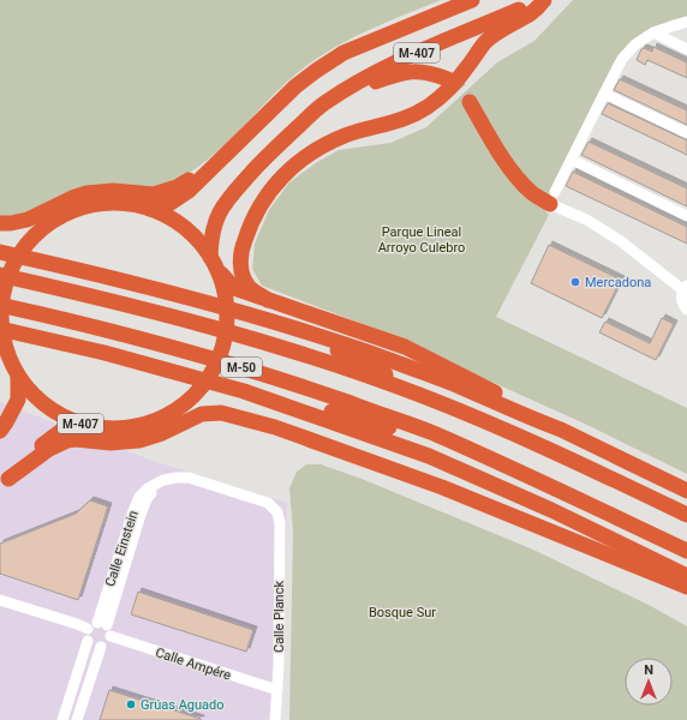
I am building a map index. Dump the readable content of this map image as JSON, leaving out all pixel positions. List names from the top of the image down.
{
  "streets": {
    "highway": ["M-407", "M-50"],
    "street": ["Calle Einstein", "Calle Planck", "Calle Ampére"]
  },
  "crossings": [
    ["Calle Einstein", "Calle Planck"],
    ["Calle Einstein", "Calle Ampére"],
    ["Calle Planck", "Calle Ampére"]
  ],
  "parks": ["Parque Lineal Arroyo Culebro", "Bosque Sur"],
  "places": ["Mercadona", "Grúas Aguado"],
  "north": "top"
}
